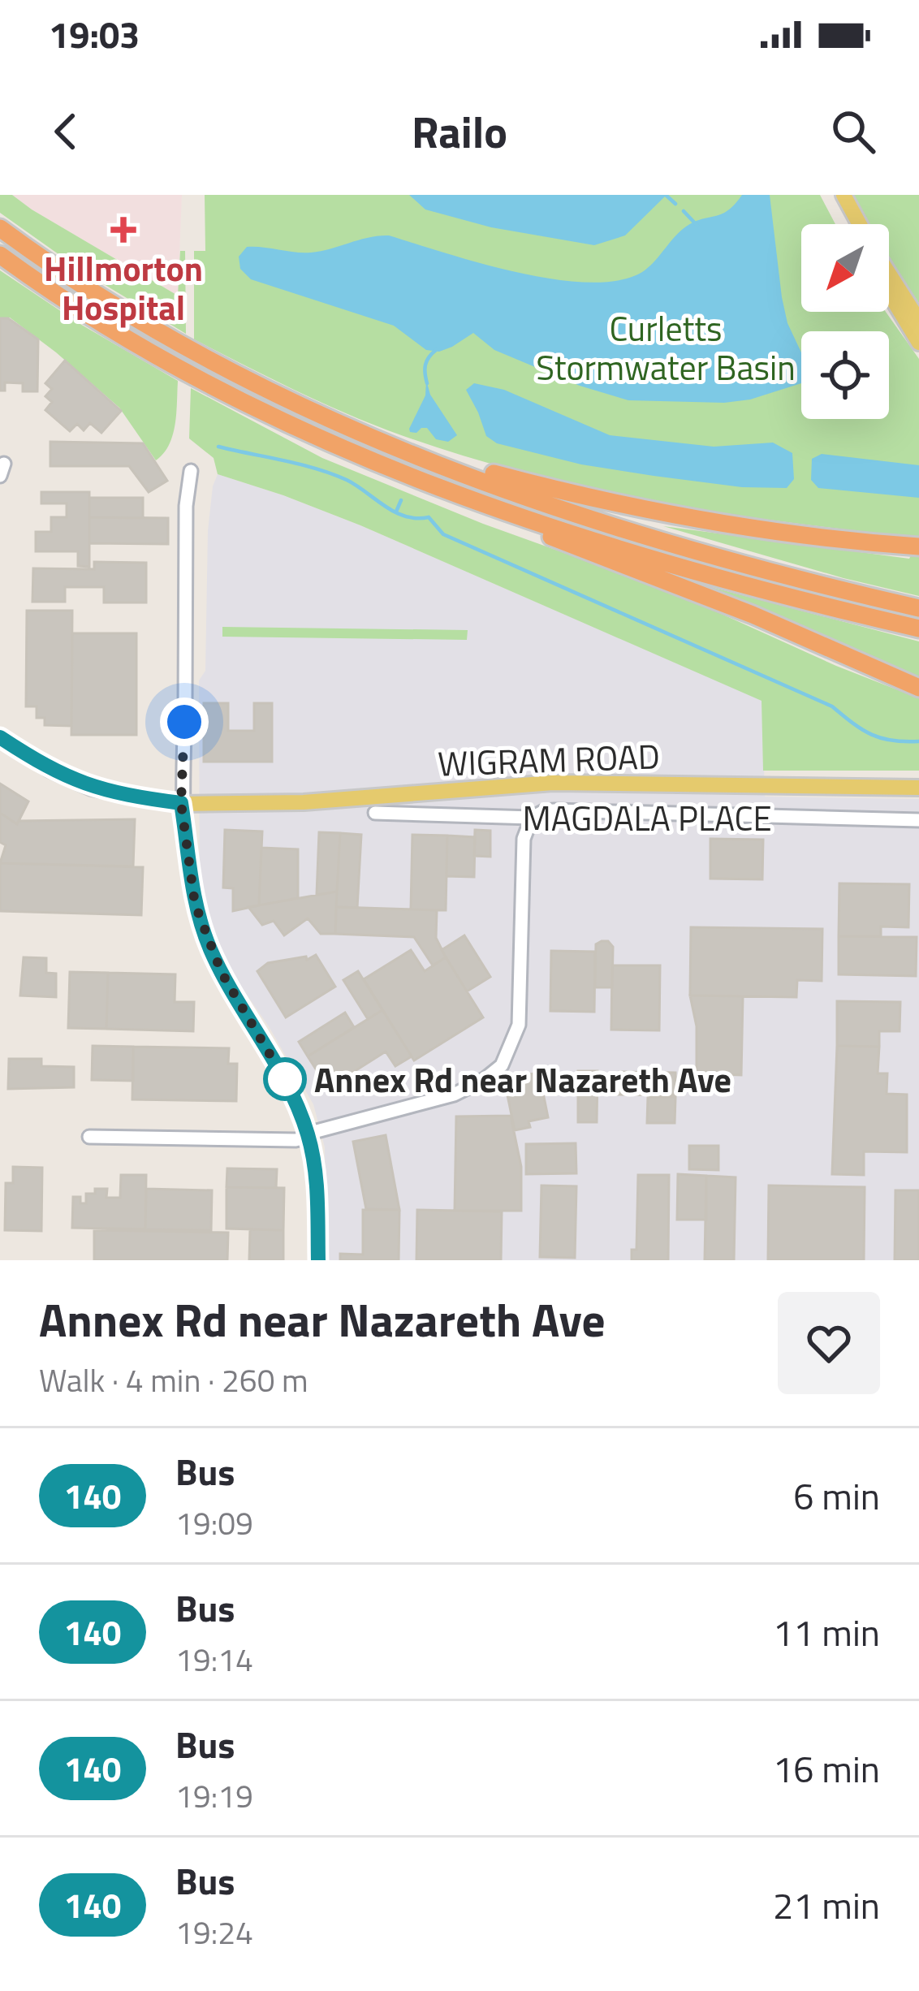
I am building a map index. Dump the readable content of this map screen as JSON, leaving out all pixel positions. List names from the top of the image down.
{
  "streets": {
    "main road": ["WIGRAM ROAD"],
    "street": ["MAGDALA PLACE"]
  },
  "parks": ["Curletts Stormwater Basin"],
  "places": {
    "health": ["Hillmorton Hospital"],
    "other": ["Annex Rd near Nazareth Ave"]
  },
  "lines": ["bus line 140"],
  "north": "bottom left",
  "page": {
    "status": "19:03",
    "header": "Railo",
    "heading": ["Annex Rd near Nazareth Ave", "Walk · 4 min · 260 m"],
    "list": [
      {
        "mark": "140",
        "name": "Bus",
        "note": "19:09",
        "value": "6 min"
      },
      {
        "mark": "140",
        "name": "Bus",
        "note": "19:14",
        "value": "11 min"
      },
      {
        "mark": "140",
        "name": "Bus",
        "note": "19:19",
        "value": "16 min"
      },
      {
        "mark": "140",
        "name": "Bus",
        "note": "19:24",
        "value": "21 min"
      }
    ]
  }
}
